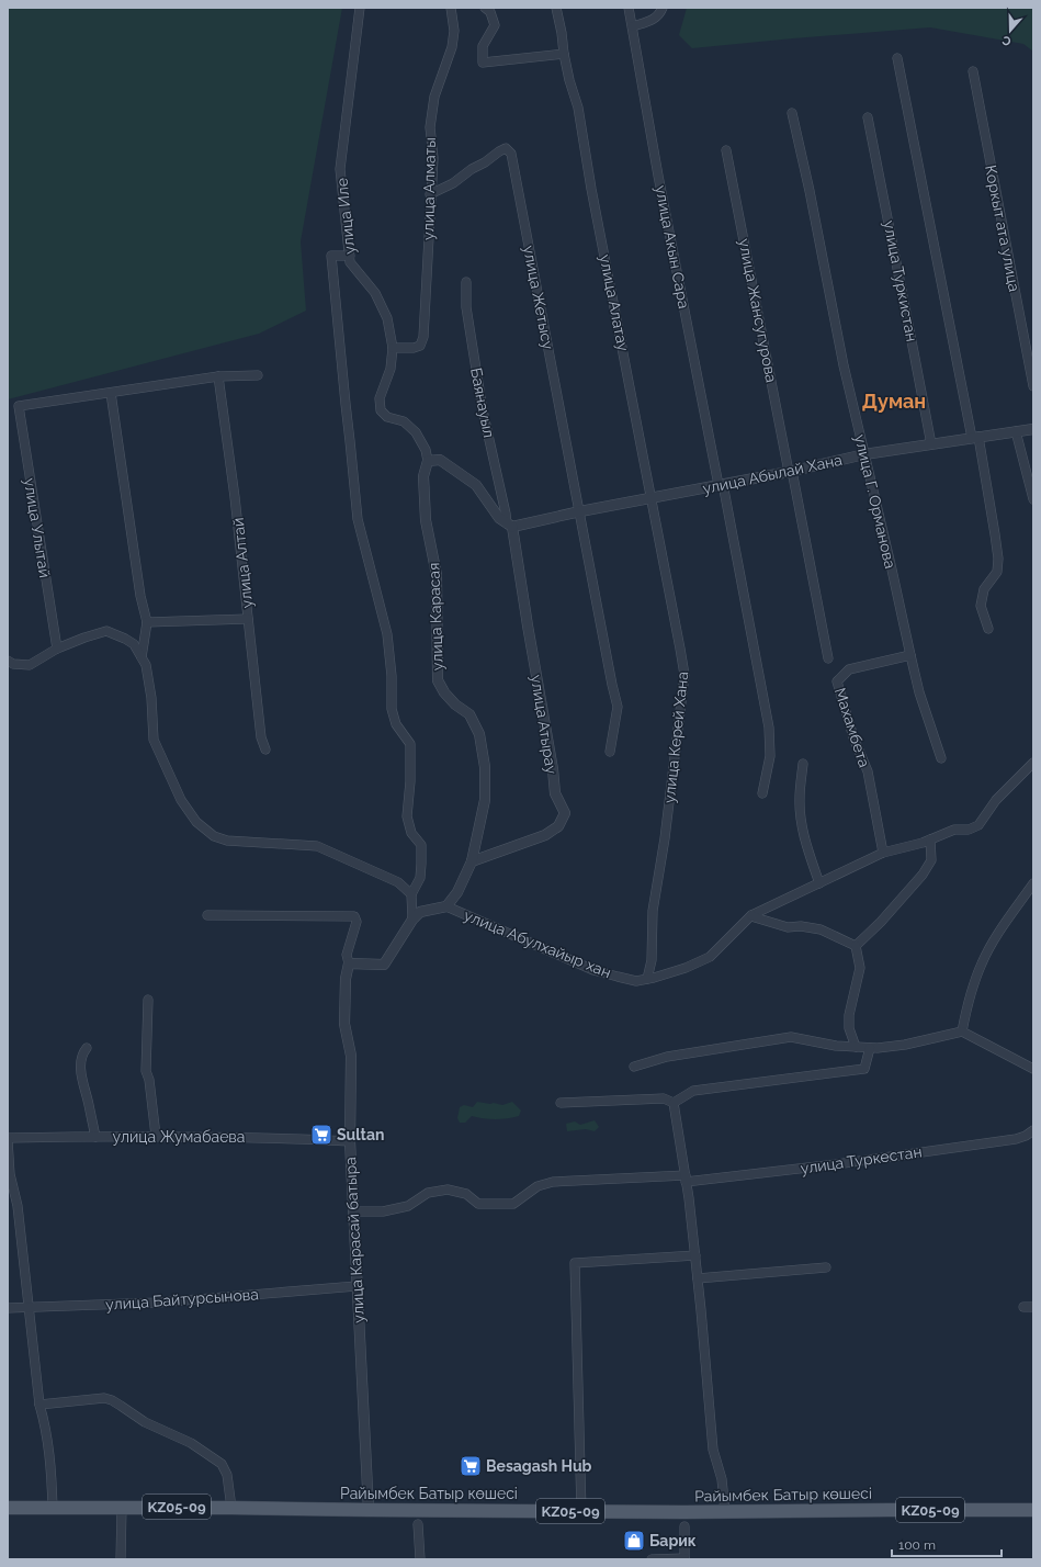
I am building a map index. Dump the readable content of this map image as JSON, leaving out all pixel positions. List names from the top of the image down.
{
  "streets": {
    "main road": ["Райымбек Батыр көшесі", "KZ05-09"],
    "street": [
      "улица Алматы",
      "улица Иле",
      "Коркыт ата улица",
      "улица Акын Сара",
      "улица Туркистан",
      "улица Жетысу",
      "улица Алатау",
      "улица Жансугурова",
      "Баянауыл",
      "улица Абылай Хана",
      "улица Г. Орманова",
      "улица Улытай",
      "улица Алтай",
      "улица Карасая",
      "улица Атырау",
      "Махамбета",
      "улица Керей Хана",
      "улица Абулхайыр хан",
      "улица Жумабаева",
      "улица Туркестан",
      "улица Карасай батыра",
      "улица Байтурсынова"
    ]
  },
  "crossings": [
    ["улица Алматы", "улица Иле"],
    ["улица Алматы", "улица Жетысу"],
    ["улица Иле", "улица Карасая"],
    ["улица Акын Сара", "улица Абылай Хана"],
    ["улица Туркистан", "улица Абылай Хана"],
    ["улица Жетысу", "улица Абылай Хана"],
    ["улица Алатау", "улица Абылай Хана"],
    ["улица Алатау", "улица Керей Хана"],
    ["улица Жансугурова", "улица Абылай Хана"],
    ["Баянауыл", "улица Абылай Хана"],
    ["Баянауыл", "улица Атырау"],
    ["улица Абылай Хана", "улица Г. Орманова"],
    ["улица Абылай Хана", "улица Атырау"],
    ["улица Абылай Хана", "улица Керей Хана"],
    ["улица Г. Орманова", "Махамбета"],
    ["улица Карасая", "улица Атырау"],
    ["Махамбета", "улица Абулхайыр хан"],
    ["улица Керей Хана", "улица Абулхайыр хан"],
    ["улица Жумабаева", "улица Карасай батыра"],
    ["улица Туркестан", "улица Карасай батыра"],
    ["улица Карасай батыра", "улица Байтурсынова"],
    ["улица Карасай батыра", "Райымбек Батыр көшесі"]
  ],
  "districts": ["Думан"],
  "places": {
    "supermarket": ["Sultan", "Besagash Hub"],
    "shop": ["Барик"]
  },
  "scale_bar": "100 m",
  "north": "bottom"
}
